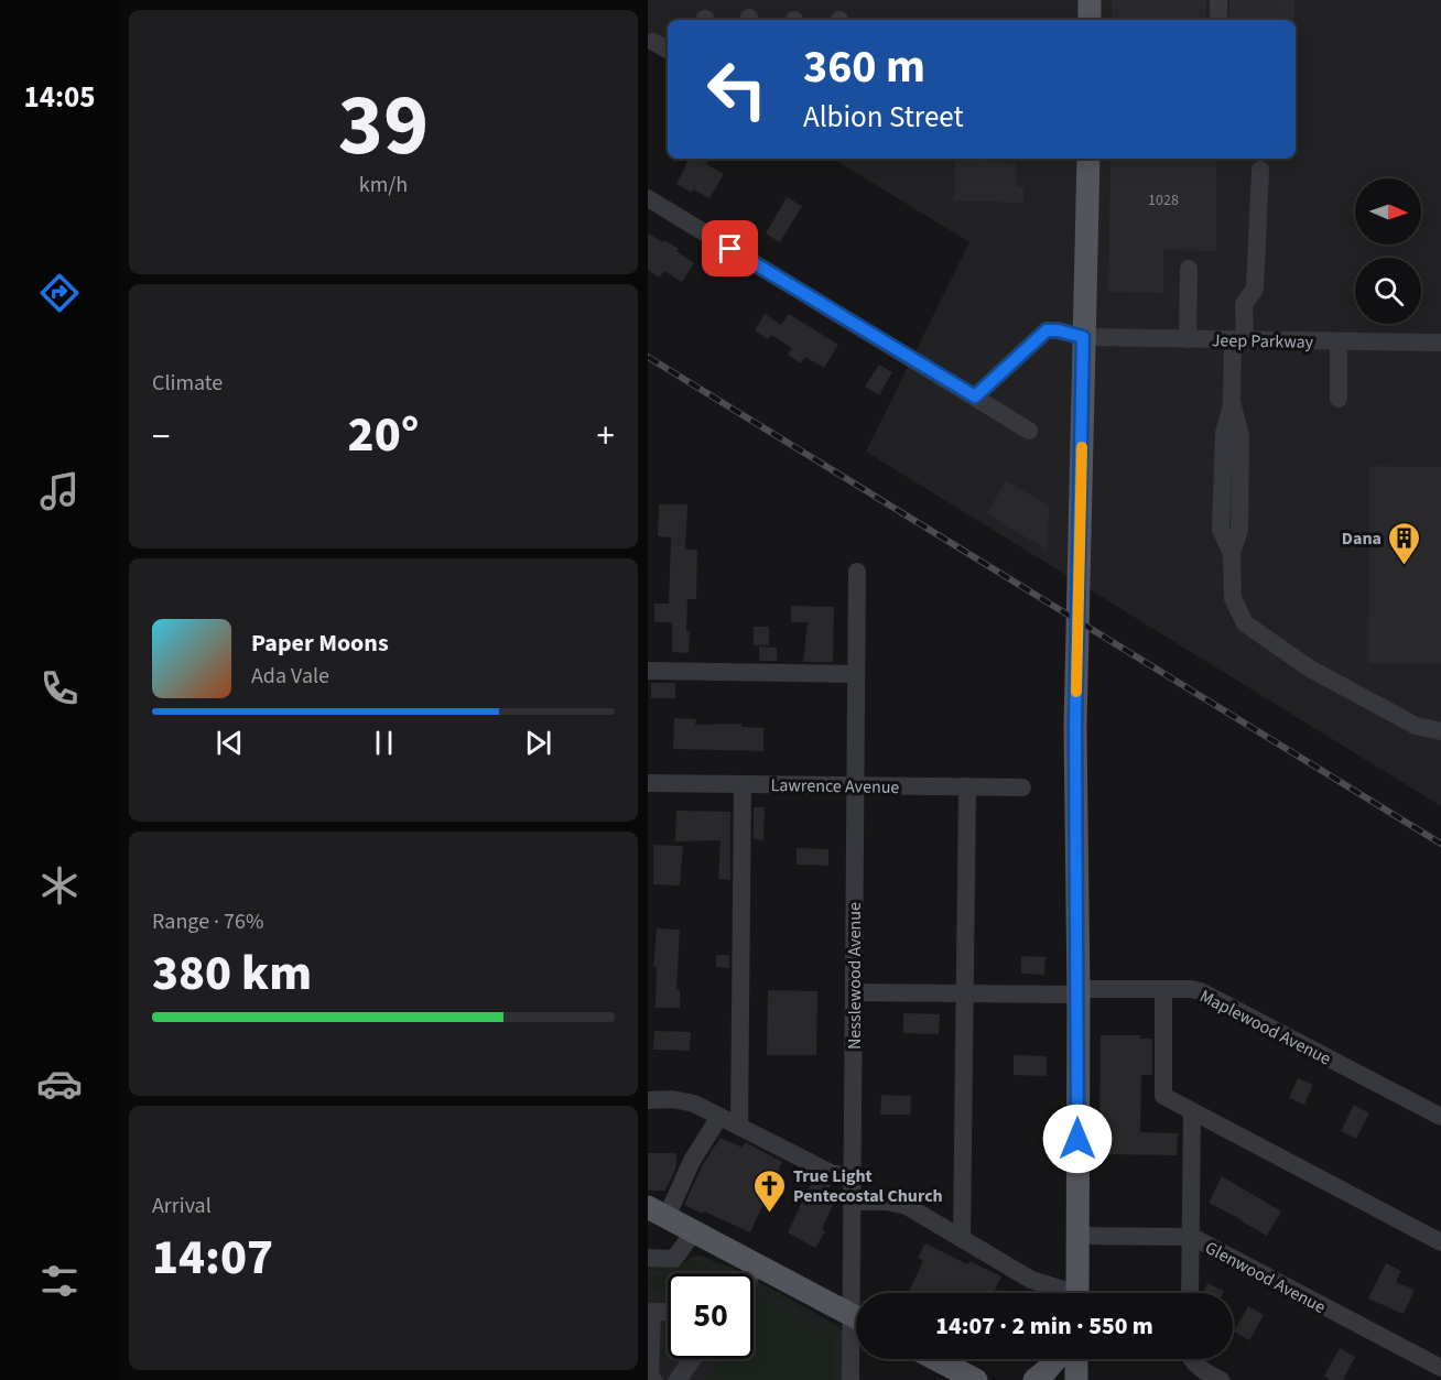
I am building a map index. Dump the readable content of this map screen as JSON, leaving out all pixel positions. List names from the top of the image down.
{
  "streets": {
    "street": [
      "Jeep Parkway",
      "Lawrence Avenue",
      "Nesslewood Avenue",
      "Maplewood Avenue",
      "Glenwood Avenue"
    ]
  },
  "crossings": [
    ["Lawrence Avenue", "Nesslewood Avenue"],
    ["Nesslewood Avenue", "Maplewood Avenue"]
  ],
  "places": {
    "building": ["Dana"],
    "church": ["True Light Pentecostal Church"]
  },
  "house_numbers": ["1028"],
  "north": "right",
  "page": {
    "tabs": "14:05",
    "tile": [
      ["39", "km/h"],
      "Climate",
      ["Range · 76%", "380 km"],
      ["Arrival", "14:07"]
    ],
    "turn": ["360 m", "Albion Street"],
    "heat": ["−", "20°", "+"],
    "song": ["Paper Moons", "Ada Vale"],
    "limit": "50",
    "trip": "14:07 · 2 min · 550 m"
  }
}
